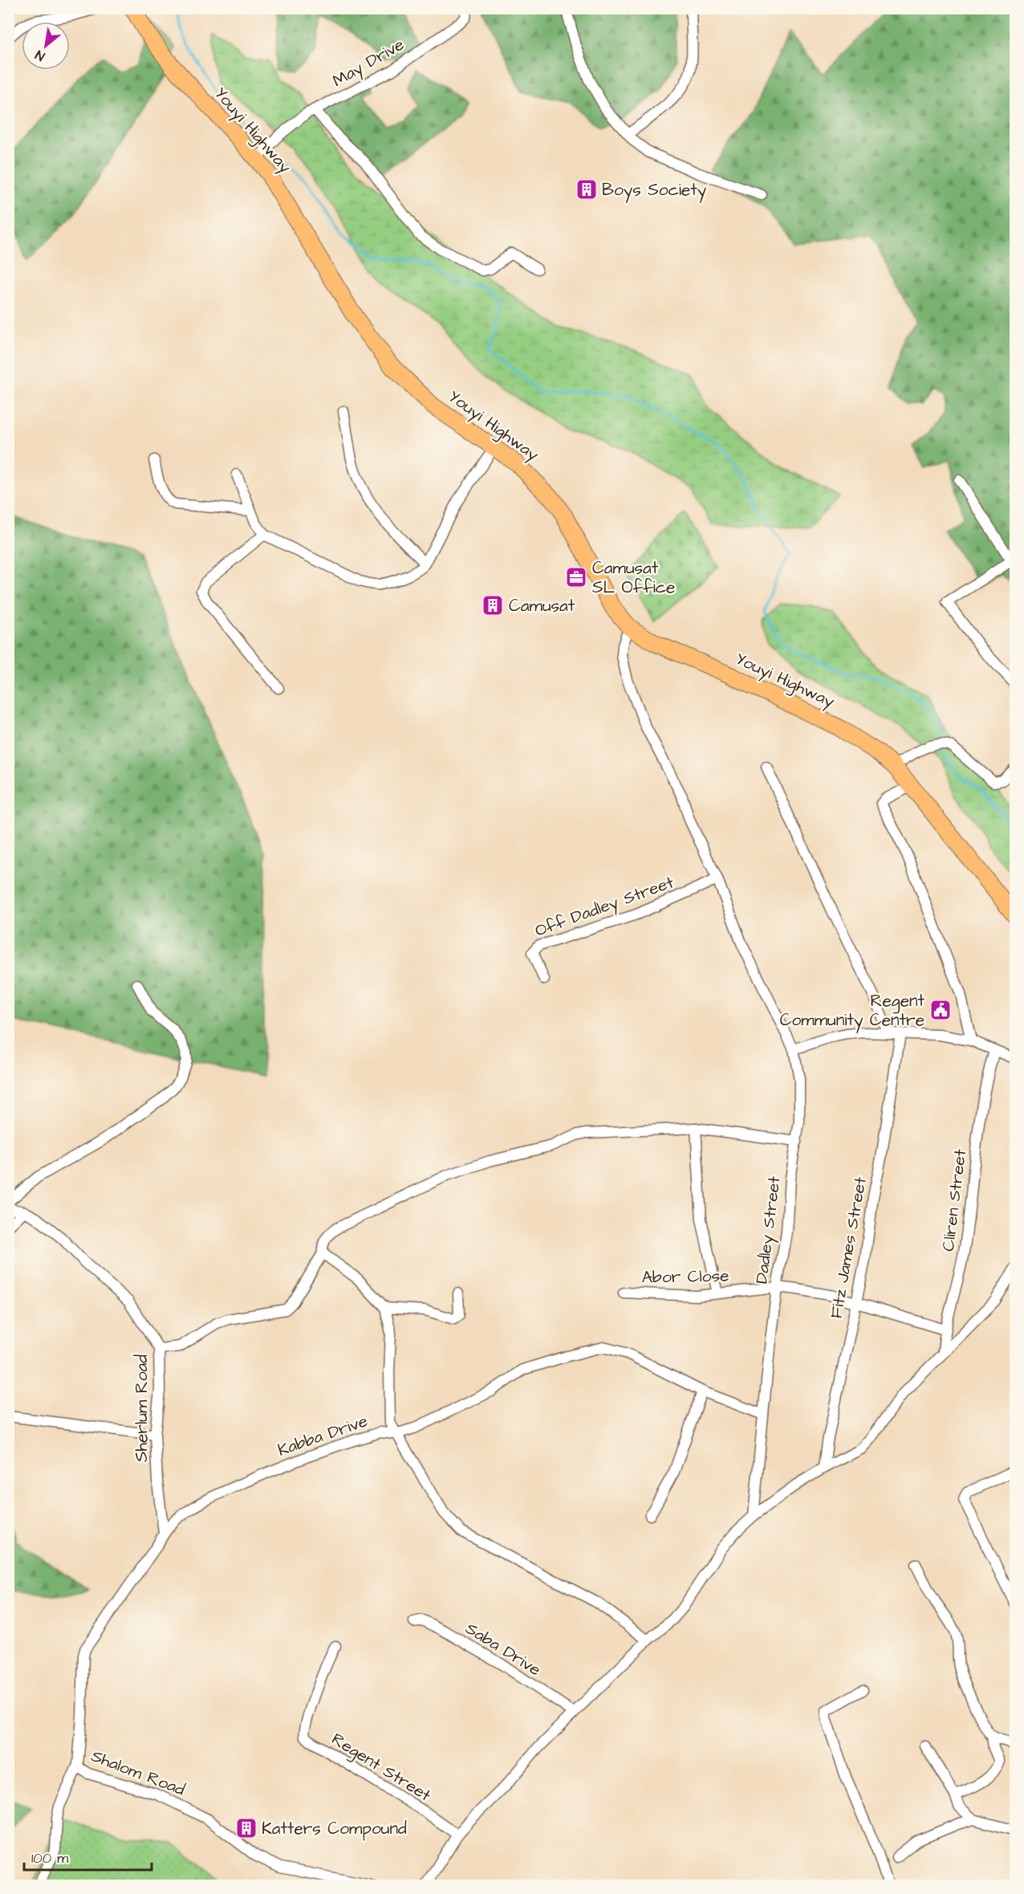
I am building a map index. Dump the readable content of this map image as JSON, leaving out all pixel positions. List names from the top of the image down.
{
  "streets": {
    "main road": ["Youyi Highway"],
    "street": [
      "May Drive",
      "Off Dadley Street",
      "Cliren Street",
      "Dadley Street",
      "Fitz James Street",
      "Abor Close",
      "Sherlum Road",
      "Kabba Drive",
      "Saba Drive",
      "Regent Street",
      "Shalom Road"
    ]
  },
  "crossings": [
    ["May Drive", "Youyi Highway"],
    ["Youyi Highway", "Dadley Street"],
    ["Off Dadley Street", "Dadley Street"],
    ["Cliren Street", "Abor Close"],
    ["Dadley Street", "Abor Close"],
    ["Dadley Street", "Kabba Drive"],
    ["Fitz James Street", "Abor Close"],
    ["Sherlum Road", "Kabba Drive"],
    ["Kabba Drive", "Shalom Road"]
  ],
  "places": {
    "building": ["Boys Society", "Camusat", "Katters Compound"],
    "office": ["Camusat SL Office"],
    "public building": ["Regent Community Centre"]
  },
  "scale_bar": "100 m",
  "north": "bottom left"
}
